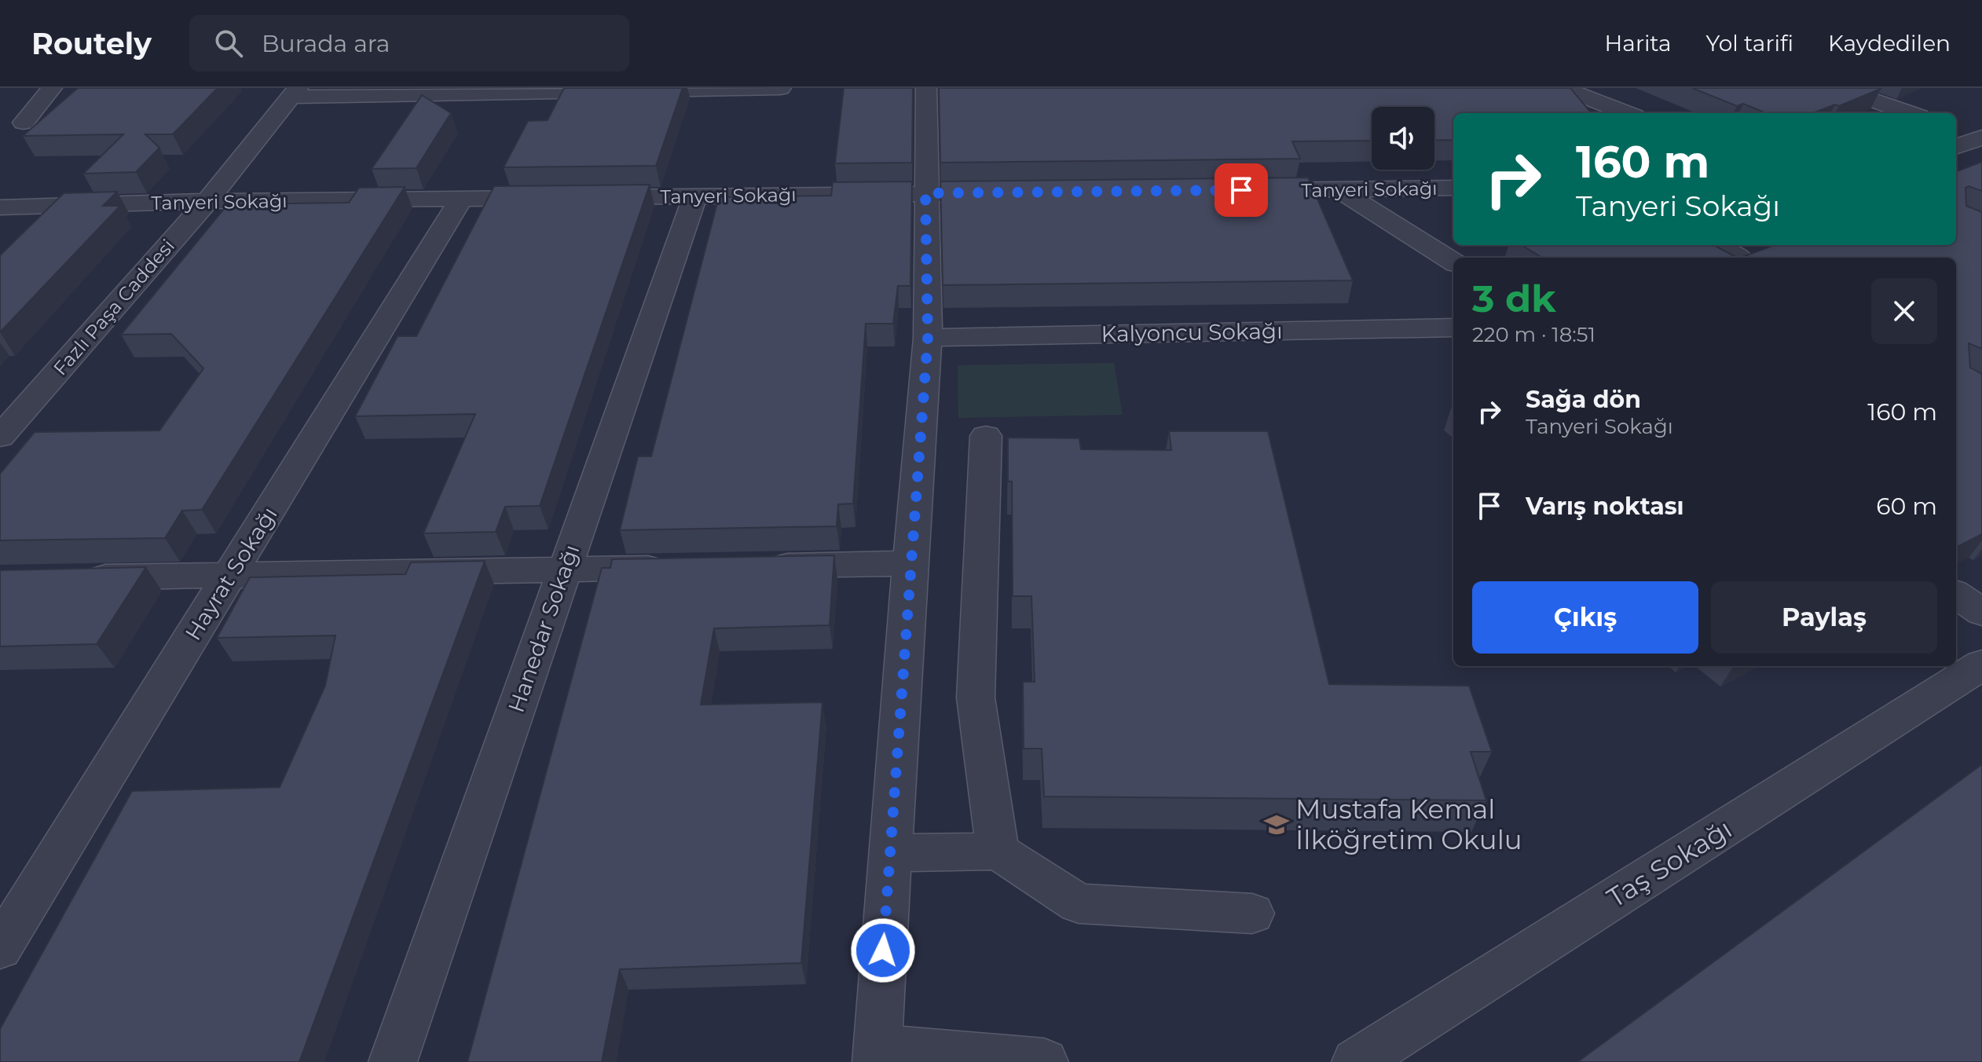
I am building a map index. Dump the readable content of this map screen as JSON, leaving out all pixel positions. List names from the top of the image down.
{
  "streets": {
    "street": [
      "Tanyeri Sokağı",
      "Fazlı Paşa Caddesi",
      "Kalyoncu Sokağı",
      "Hayrat Sokağı",
      "Hanedar Sokağı",
      "Taş Sokağı"
    ]
  },
  "crossings": [
    ["Tanyeri Sokağı", "Fazlı Paşa Caddesi"],
    ["Tanyeri Sokağı", "Hayrat Sokağı"],
    ["Tanyeri Sokağı", "Hanedar Sokağı"]
  ],
  "places": {
    "school or university": ["Mustafa Kemal İlköğretim Okulu"]
  },
  "page": {
    "header": "Routely",
    "search": "Burada ara",
    "nav": ["Harita", "Yol tarifi", "Kaydedilen"],
    "turn": ["160 m", "Tanyeri Sokağı"],
    "heading": ["3 dk", "220 m · 18:51"],
    "list": [
      {
        "name": "Sağa dön",
        "note": "Tanyeri Sokağı",
        "value": "160 m"
      },
      {
        "name": "Varış noktası",
        "value": "60 m"
      }
    ],
    "buttons": ["Çıkış", "Paylaş"]
  }
}
